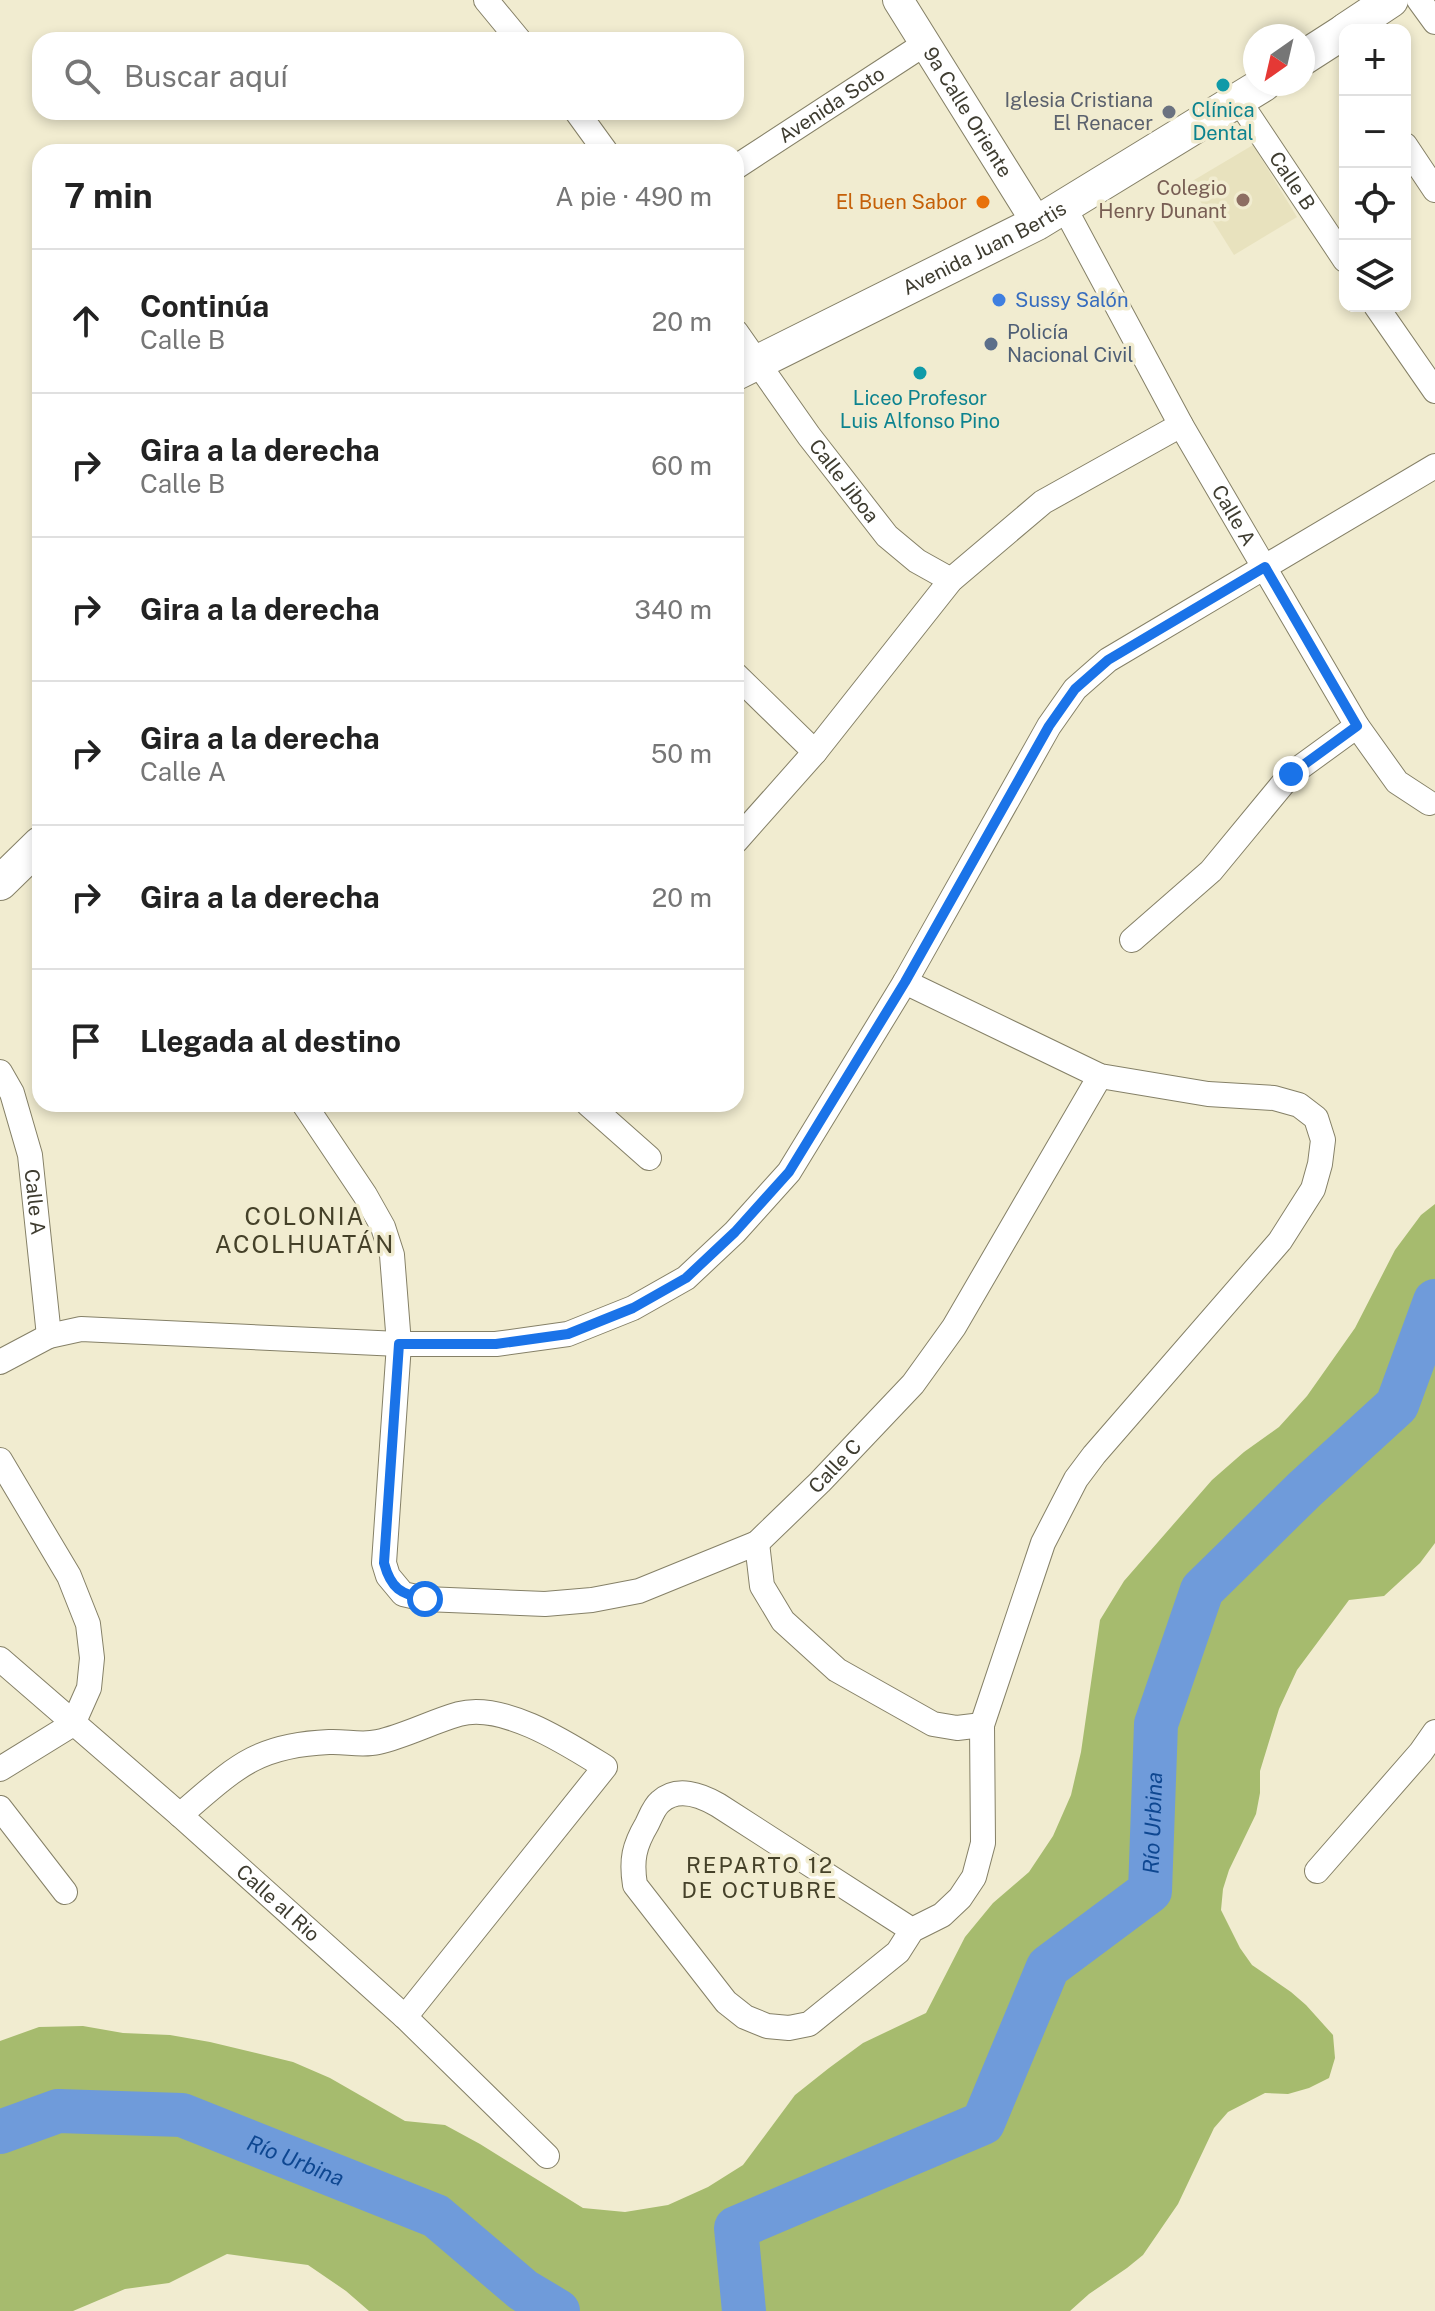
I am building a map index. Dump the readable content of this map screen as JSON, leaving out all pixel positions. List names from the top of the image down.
{
  "streets": {
    "main road": ["Avenida Juan Bertis"],
    "street": [
      "Avenida Soto",
      "9a Calle Oriente",
      "Calle B",
      "Calle Jiboa",
      "Calle A",
      "Calle C",
      "Calle al Rio"
    ]
  },
  "crossings": [
    ["Avenida Soto", "9a Calle Oriente"],
    ["9a Calle Oriente", "Avenida Juan Bertis"],
    ["9a Calle Oriente", "Calle A"],
    ["Avenida Juan Bertis", "Calle Jiboa"],
    ["Avenida Juan Bertis", "Calle A"]
  ],
  "districts": ["COLONIA ACOLHUATÁN", "REPARTO 12 DE OCTUBRE"],
  "water": ["Río Urbina"],
  "places": [
    "Clínica Dental",
    "Iglesia Cristiana El Renacer",
    "Colegio Henry Dunant",
    "El Buen Sabor",
    "Sussy Salón",
    "Policía Nacional Civil",
    "Liceo Profesor Luis Alfonso Pino"
  ],
  "north": "bottom left",
  "page": {
    "map_buttons": ["+", "−"],
    "search": "Buscar aquí",
    "heading": ["7 min", "A pie · 490 m"],
    "list": [
      ["Continúa", "Calle B", "20 m"],
      ["Gira a la derecha", "Calle B", "60 m"],
      ["Gira a la derecha", "340 m"],
      ["Gira a la derecha", "Calle A", "50 m"],
      ["Gira a la derecha", "20 m"],
      "Llegada al destino"
    ]
  }
}
